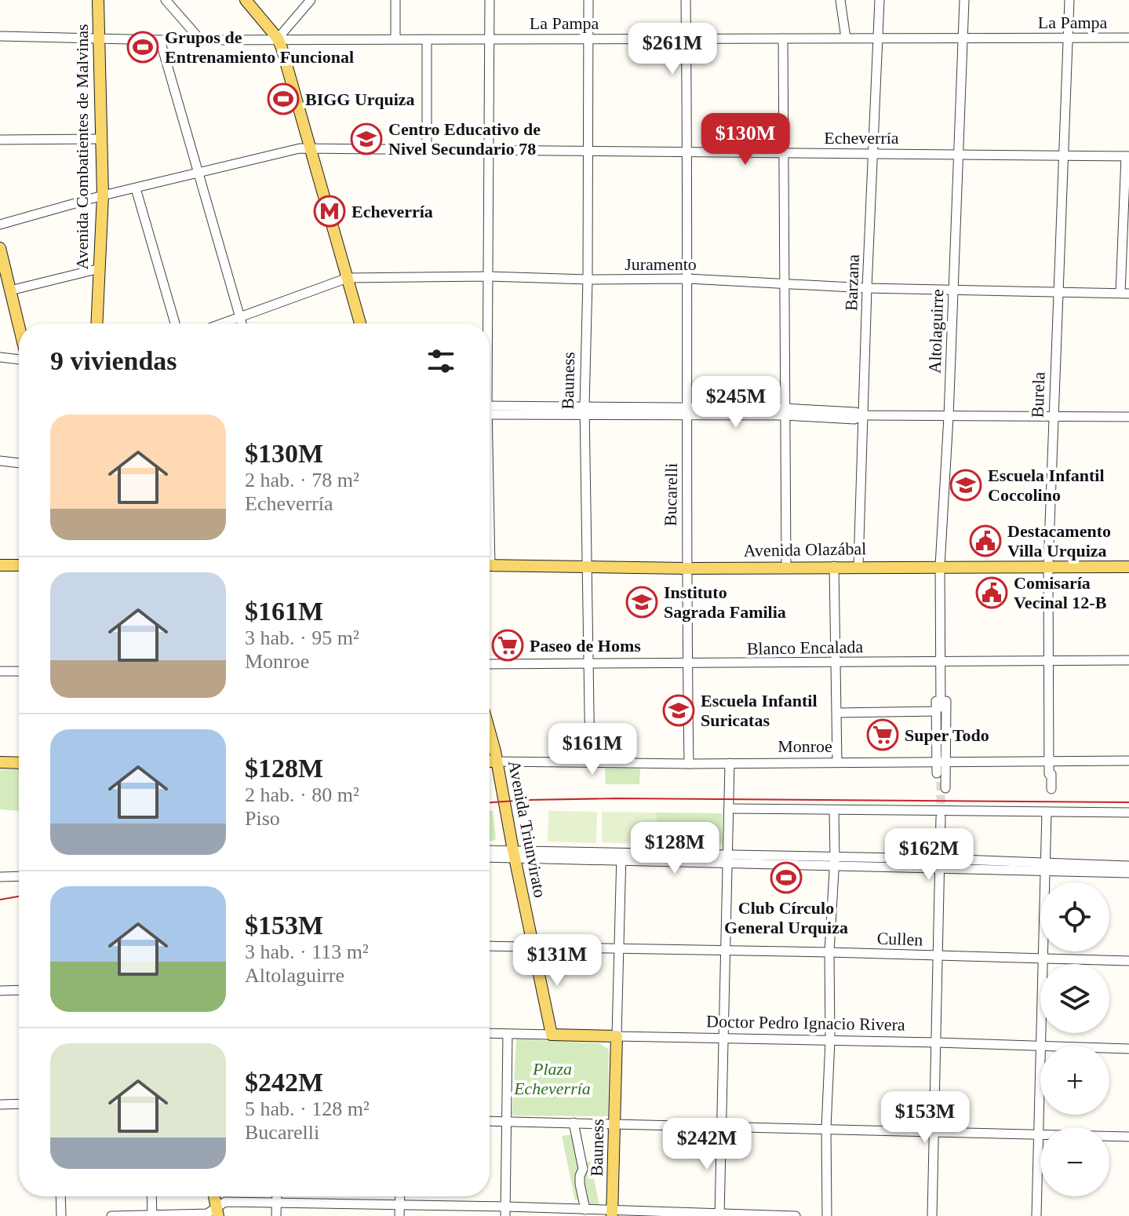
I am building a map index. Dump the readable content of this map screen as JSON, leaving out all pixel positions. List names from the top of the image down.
{
  "streets": {
    "main road": [
      "Avenida Combatientes de Malvinas",
      "Bauness",
      "Avenida Olazábal",
      "Monroe",
      "Avenida Triunvirato",
      "Doctor Pedro Ignacio Rivera"
    ],
    "street": [
      "La Pampa",
      "Echeverría",
      "Juramento",
      "Barzana",
      "Altolaguirre",
      "Burela",
      "Bucarelli",
      "Blanco Encalada",
      "Cullen"
    ]
  },
  "crossings": [
    ["La Pampa", "Avenida Combatientes de Malvinas"],
    ["La Pampa", "Barzana"],
    ["La Pampa", "Altolaguirre"],
    ["La Pampa", "Bauness"],
    ["La Pampa", "Burela"],
    ["La Pampa", "Bucarelli"],
    ["Echeverría", "Avenida Combatientes de Malvinas"],
    ["Echeverría", "Barzana"],
    ["Echeverría", "Altolaguirre"],
    ["Echeverría", "Bauness"],
    ["Echeverría", "Burela"],
    ["Echeverría", "Bucarelli"],
    ["Juramento", "Barzana"],
    ["Juramento", "Altolaguirre"],
    ["Juramento", "Bauness"],
    ["Juramento", "Burela"],
    ["Juramento", "Bucarelli"],
    ["Barzana", "Avenida Olazábal"],
    ["Altolaguirre", "Avenida Olazábal"],
    ["Altolaguirre", "Blanco Encalada"],
    ["Altolaguirre", "Monroe"],
    ["Bauness", "Avenida Olazábal"],
    ["Bauness", "Blanco Encalada"],
    ["Bauness", "Monroe"],
    ["Bauness", "Cullen"],
    ["Bauness", "Doctor Pedro Ignacio Rivera"],
    ["Burela", "Avenida Olazábal"],
    ["Burela", "Blanco Encalada"],
    ["Burela", "Monroe"],
    ["Bucarelli", "Avenida Olazábal"],
    ["Bucarelli", "Blanco Encalada"],
    ["Bucarelli", "Monroe"],
    ["Monroe", "Avenida Triunvirato"],
    ["Avenida Triunvirato", "Cullen"],
    ["Avenida Triunvirato", "Doctor Pedro Ignacio Rivera"]
  ],
  "parks": ["Plaza Echeverría"],
  "places": {
    "sports": ["Grupos de Entrenamiento Funcional", "BIGG Urquiza", "Club Círculo General Urquiza"],
    "school or university": [
      "Centro Educativo de Nivel Secundario 78",
      "Escuela Infantil Coccolino",
      "Instituto Sagrada Familia",
      "Escuela Infantil Suricatas"
    ],
    "metro station": ["Echeverría"],
    "public building": ["Destacamento Villa Urquiza", "Comisaría Vecinal 12-B"],
    "supermarket": ["Paseo de Homs", "Super Todo"]
  },
  "page": {
    "price": [
      "$261M",
      "$130M",
      "$245M",
      "$161M",
      "$128M",
      "$162M",
      "$131M",
      "$153M",
      "$242M"
    ],
    "heading": "9 viviendas",
    "list": [
      {
        "name": "$130M",
        "note": "2 hab. · 78 m² · Echeverría"
      },
      {
        "name": "$161M",
        "note": "3 hab. · 95 m² · Monroe"
      },
      {
        "name": "$128M",
        "note": "2 hab. · 80 m² · Piso"
      },
      {
        "name": "$153M",
        "note": "3 hab. · 113 m² · Altolaguirre"
      },
      {
        "name": "$242M",
        "note": "5 hab. · 128 m² · Bucarelli"
      }
    ],
    "map_buttons": ["+", "−"]
  }
}
